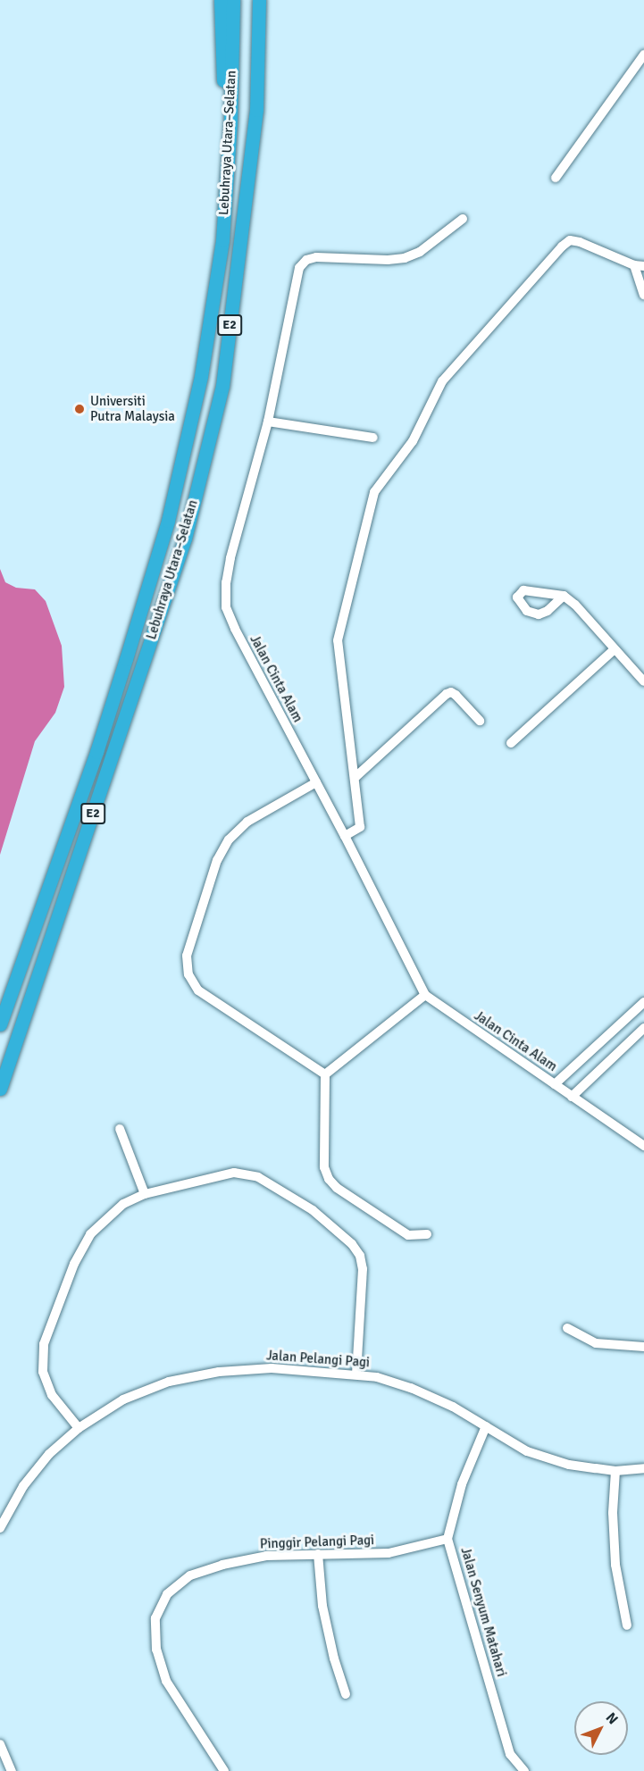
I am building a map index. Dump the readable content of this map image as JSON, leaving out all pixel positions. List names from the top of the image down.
{
  "streets": {
    "highway": ["Lebuhraya Utara–Selatan", "E2"],
    "street": [
      "Jalan Cinta Alam",
      "Jalan Pelangi Pagi",
      "Pinggir Pelangi Pagi",
      "Jalan Senyum Matahari"
    ]
  },
  "crossings": [
    ["Jalan Pelangi Pagi", "Jalan Senyum Matahari"],
    ["Pinggir Pelangi Pagi", "Jalan Senyum Matahari"]
  ],
  "places": ["Universiti Putra Malaysia"],
  "north": "top right"
}
